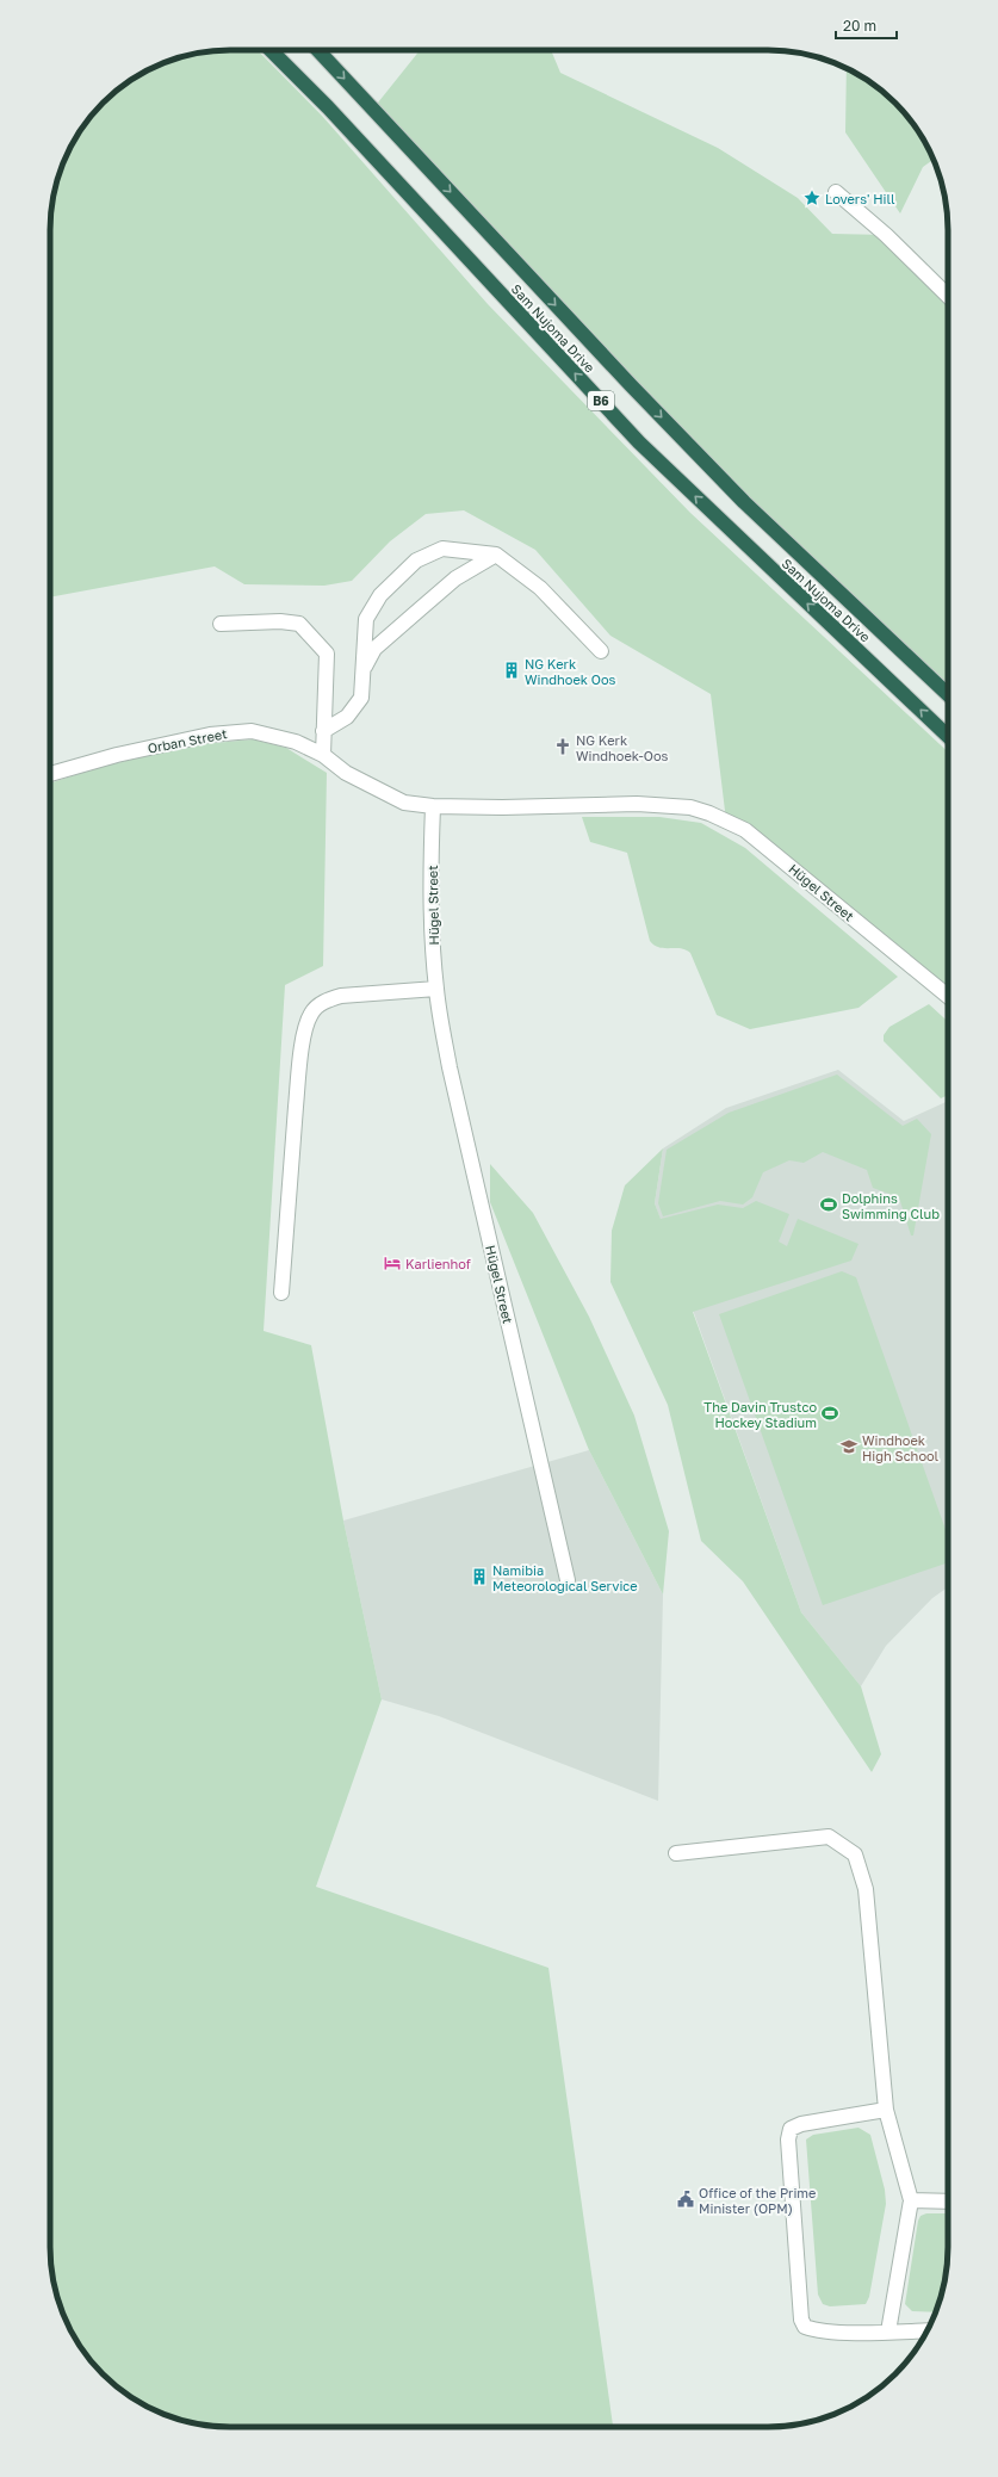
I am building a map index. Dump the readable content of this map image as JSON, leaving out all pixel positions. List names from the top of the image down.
{
  "streets": {
    "highway": ["Sam Nujoma Drive", "B6"],
    "street": ["Orban Street", "Hügel Street"]
  },
  "crossings": [
    ["Orban Street", "Hügel Street"]
  ],
  "places": {
    "place": ["Lovers' Hill"],
    "building": ["NG Kerk Windhoek Oos", "Namibia Meteorological Service"],
    "church": ["NG Kerk Windhoek-Oos"],
    "sports": ["Dolphins Swimming Club", "The Davin Trustco Hockey Stadium"],
    "hotel": ["Karlienhof"],
    "school or university": ["Windhoek High School"],
    "public building": ["Office of the Prime Minister (OPM)"]
  },
  "scale_bar": "20 m"
}
